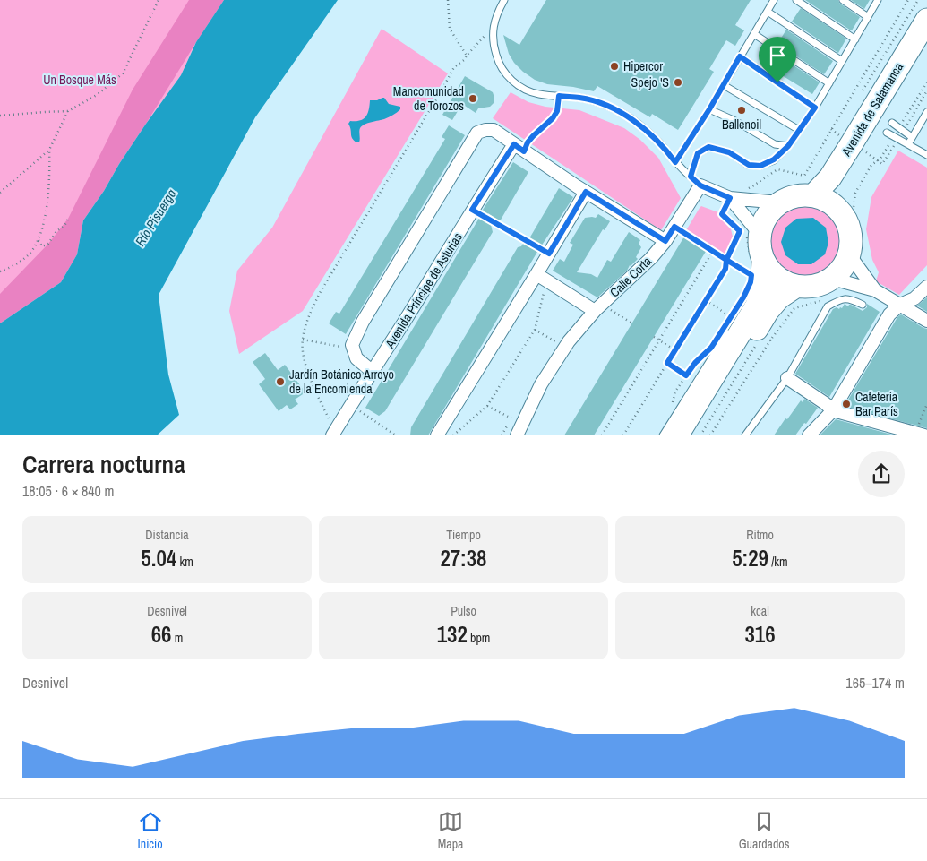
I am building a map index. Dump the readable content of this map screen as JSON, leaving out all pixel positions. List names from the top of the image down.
{
  "streets": {
    "highway": ["Avenida de Salamanca"],
    "street": ["Calle Corta", "Avenida Príncipe de Asturias"]
  },
  "water": ["Río Pisuerga"],
  "parks": ["Un Bosque Más"],
  "places": [
    "Hipercor",
    "Spejo 'S",
    "Mancomunidad de Torozos",
    "Ballenoil",
    "Jardín Botánico Arroyo de la Encomienda",
    "Cafetería Bar París"
  ],
  "page": {
    "heading": ["Carrera nocturna", "18:05 · 6 × 840 m"],
    "stats": [
      ["Distancia", "5.04 km"],
      ["Tiempo", "27:38"],
      ["Ritmo", "5:29 /km"],
      ["Desnivel", "66 m"],
      ["Pulso", "132 bpm"],
      ["kcal", "316"]
    ],
    "chart": ["Desnivel", "165–174 m"],
    "tabs": ["Inicio", "Mapa", "Guardados"]
  }
}
